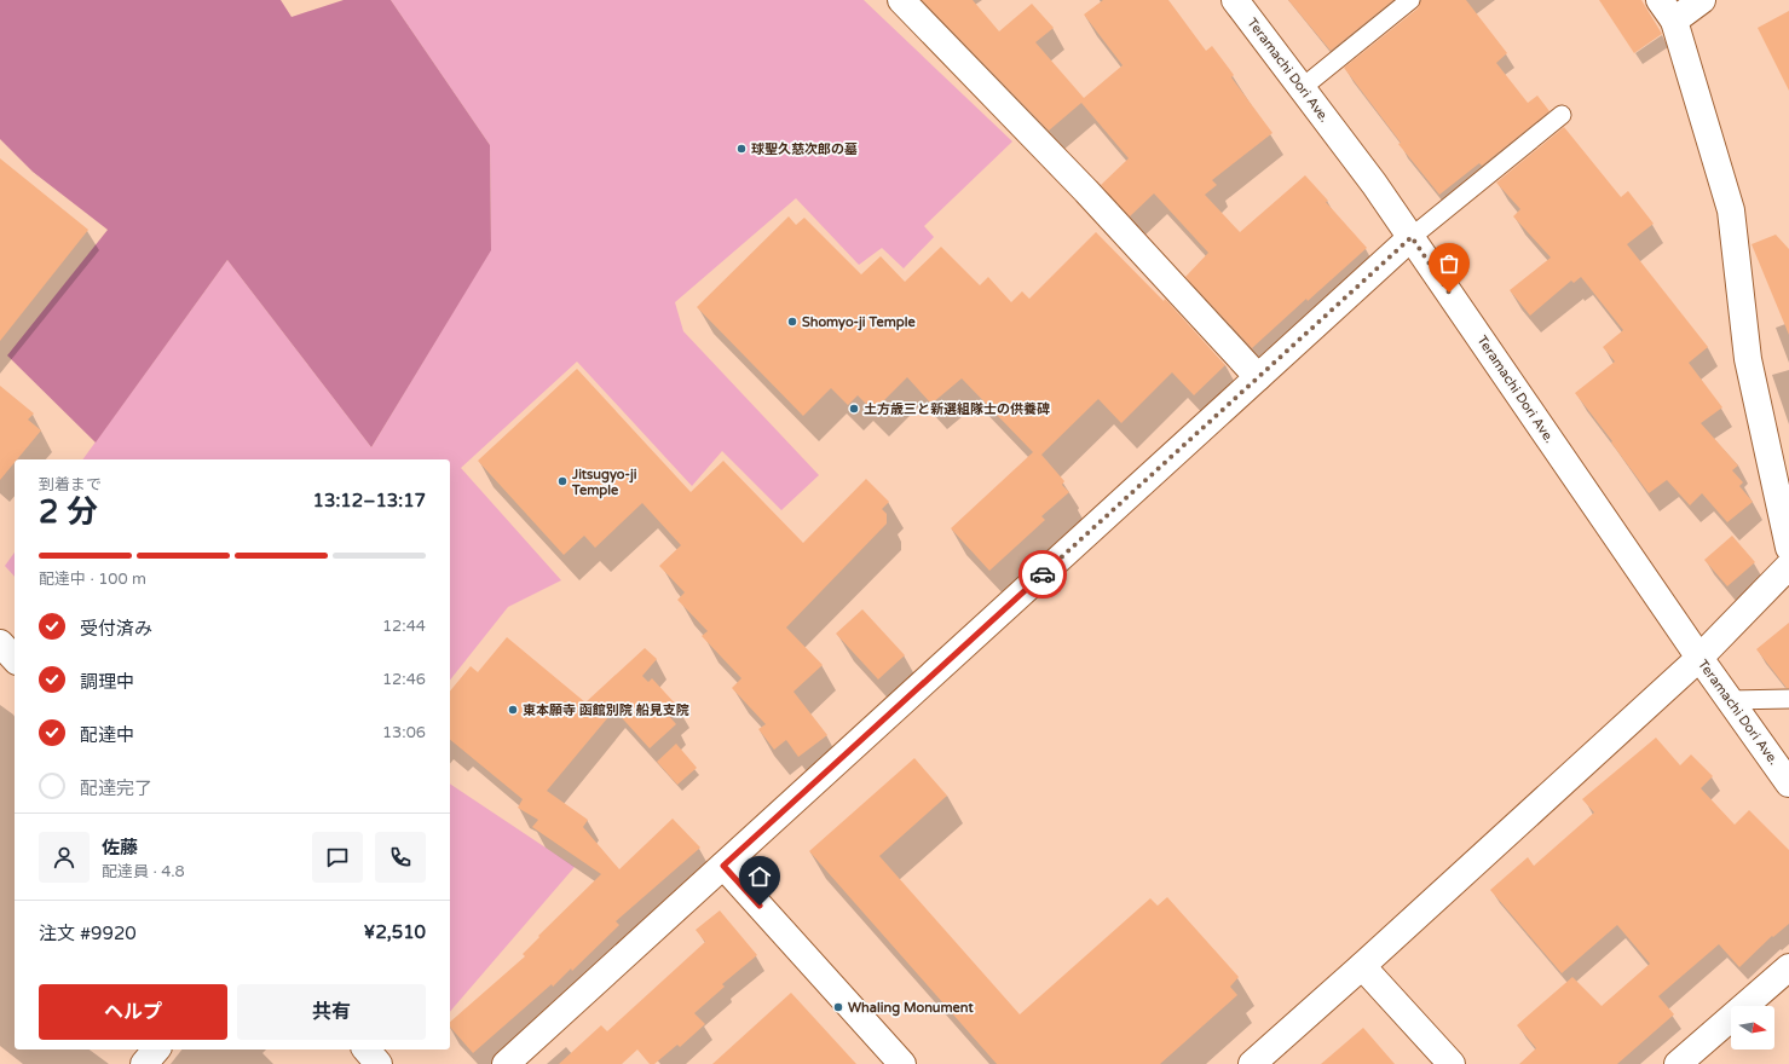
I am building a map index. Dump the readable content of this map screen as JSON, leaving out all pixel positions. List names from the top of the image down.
{
  "streets": {
    "street": ["Teramachi Dori Ave."]
  },
  "places": [
    "球聖久慈次郎の墓",
    "Shomyo-ji Temple",
    "土方歳三と新選組隊士の供養碑",
    "Jitsugyo-ji Temple",
    "東本願寺 函館別院 船見支院",
    "Whaling Monument"
  ],
  "north": "right",
  "page": {
    "heading": ["2 分", "到着まで", "13:12–13:17"],
    "panel": [
      "佐藤",
      "配達員 · 4.8",
      "注文 #9920",
      "¥2,510"
    ],
    "bar": "配達中 · 100 m",
    "list": [
      ["受付済み", "12:44"],
      ["調理中", "12:46"],
      ["配達中", "13:06"],
      "配達完了"
    ],
    "buttons": ["ヘルプ", "共有"]
  }
}
